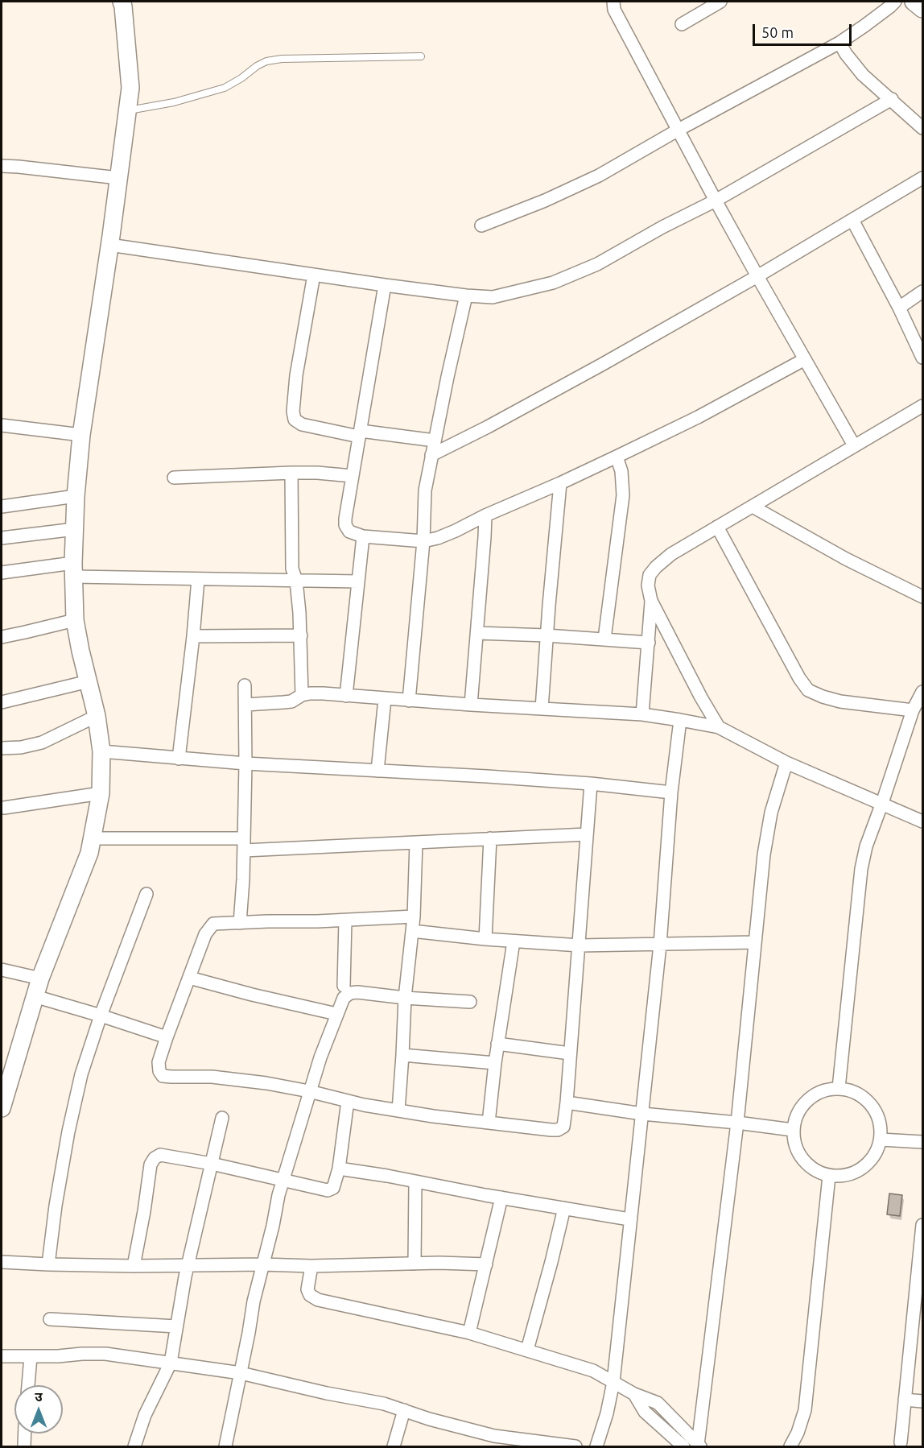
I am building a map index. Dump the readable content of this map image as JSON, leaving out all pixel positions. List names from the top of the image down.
{
  "scale_bar": "50 m",
  "north": "top"
}
